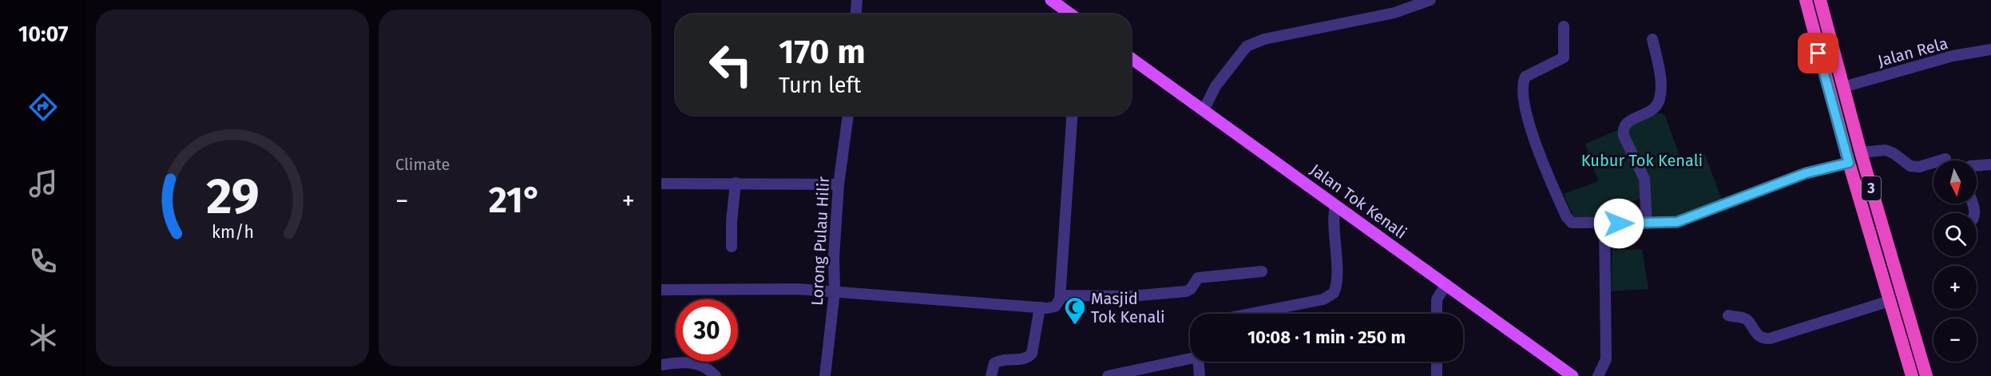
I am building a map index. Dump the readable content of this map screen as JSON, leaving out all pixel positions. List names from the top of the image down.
{
  "streets": {
    "highway": ["3"],
    "main road": ["Jalan Tok Kenali"],
    "street": ["Jalan Rela", "Lorong Pulau Hilir"]
  },
  "crossings": [
    ["Jalan Rela", "3"]
  ],
  "parks": ["Kubur Tok Kenali"],
  "places": {
    "mosque": ["Masjid Tok Kenali"]
  },
  "north": "bottom",
  "page": {
    "tabs": "10:07",
    "tile": "Climate",
    "turn": ["170 m", "Turn left"],
    "map_buttons": ["+", "−"],
    "heat": ["−", "21°", "+"],
    "limit": "30",
    "trip": "10:08 · 1 min · 250 m",
    "gauge": ["29", "km/h"]
  }
}
